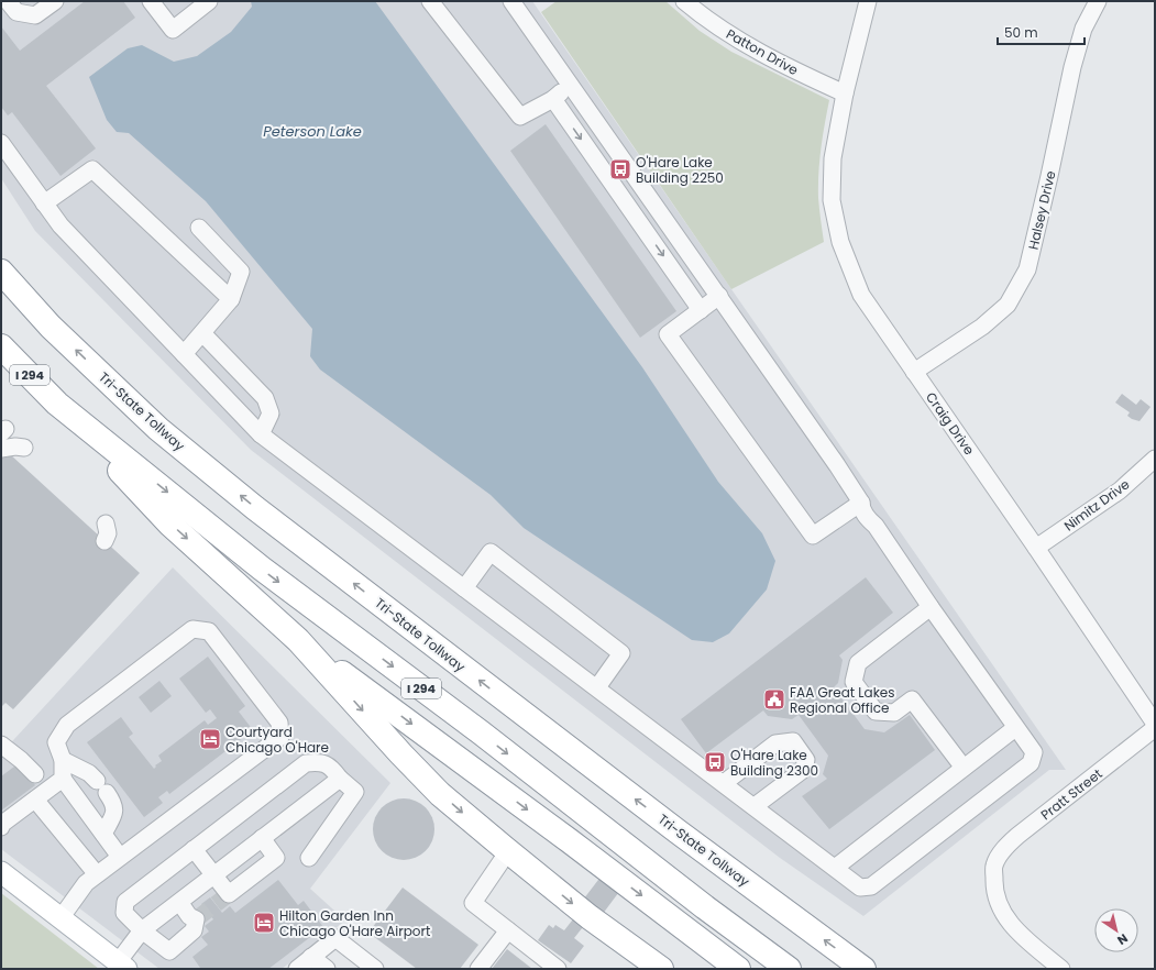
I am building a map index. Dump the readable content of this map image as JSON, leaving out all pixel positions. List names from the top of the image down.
{
  "streets": {
    "highway": ["I 294", "Tri-State Tollway"],
    "street": [
      "Patton Drive",
      "Halsey Drive",
      "Craig Drive",
      "Nimitz Drive",
      "Pratt Street"
    ]
  },
  "crossings": [
    ["Patton Drive", "Craig Drive"],
    ["Halsey Drive", "Craig Drive"],
    ["Craig Drive", "Nimitz Drive"]
  ],
  "water": ["Peterson Lake"],
  "places": {
    "bus stop": ["O'Hare Lake Building 2250", "O'Hare Lake Building 2300"],
    "public building": ["FAA Great Lakes Regional Office"],
    "hotel": ["Courtyard Chicago O'Hare", "Hilton Garden Inn Chicago O'Hare Airport"]
  },
  "scale_bar": "50 m",
  "north": "bottom right"
}
